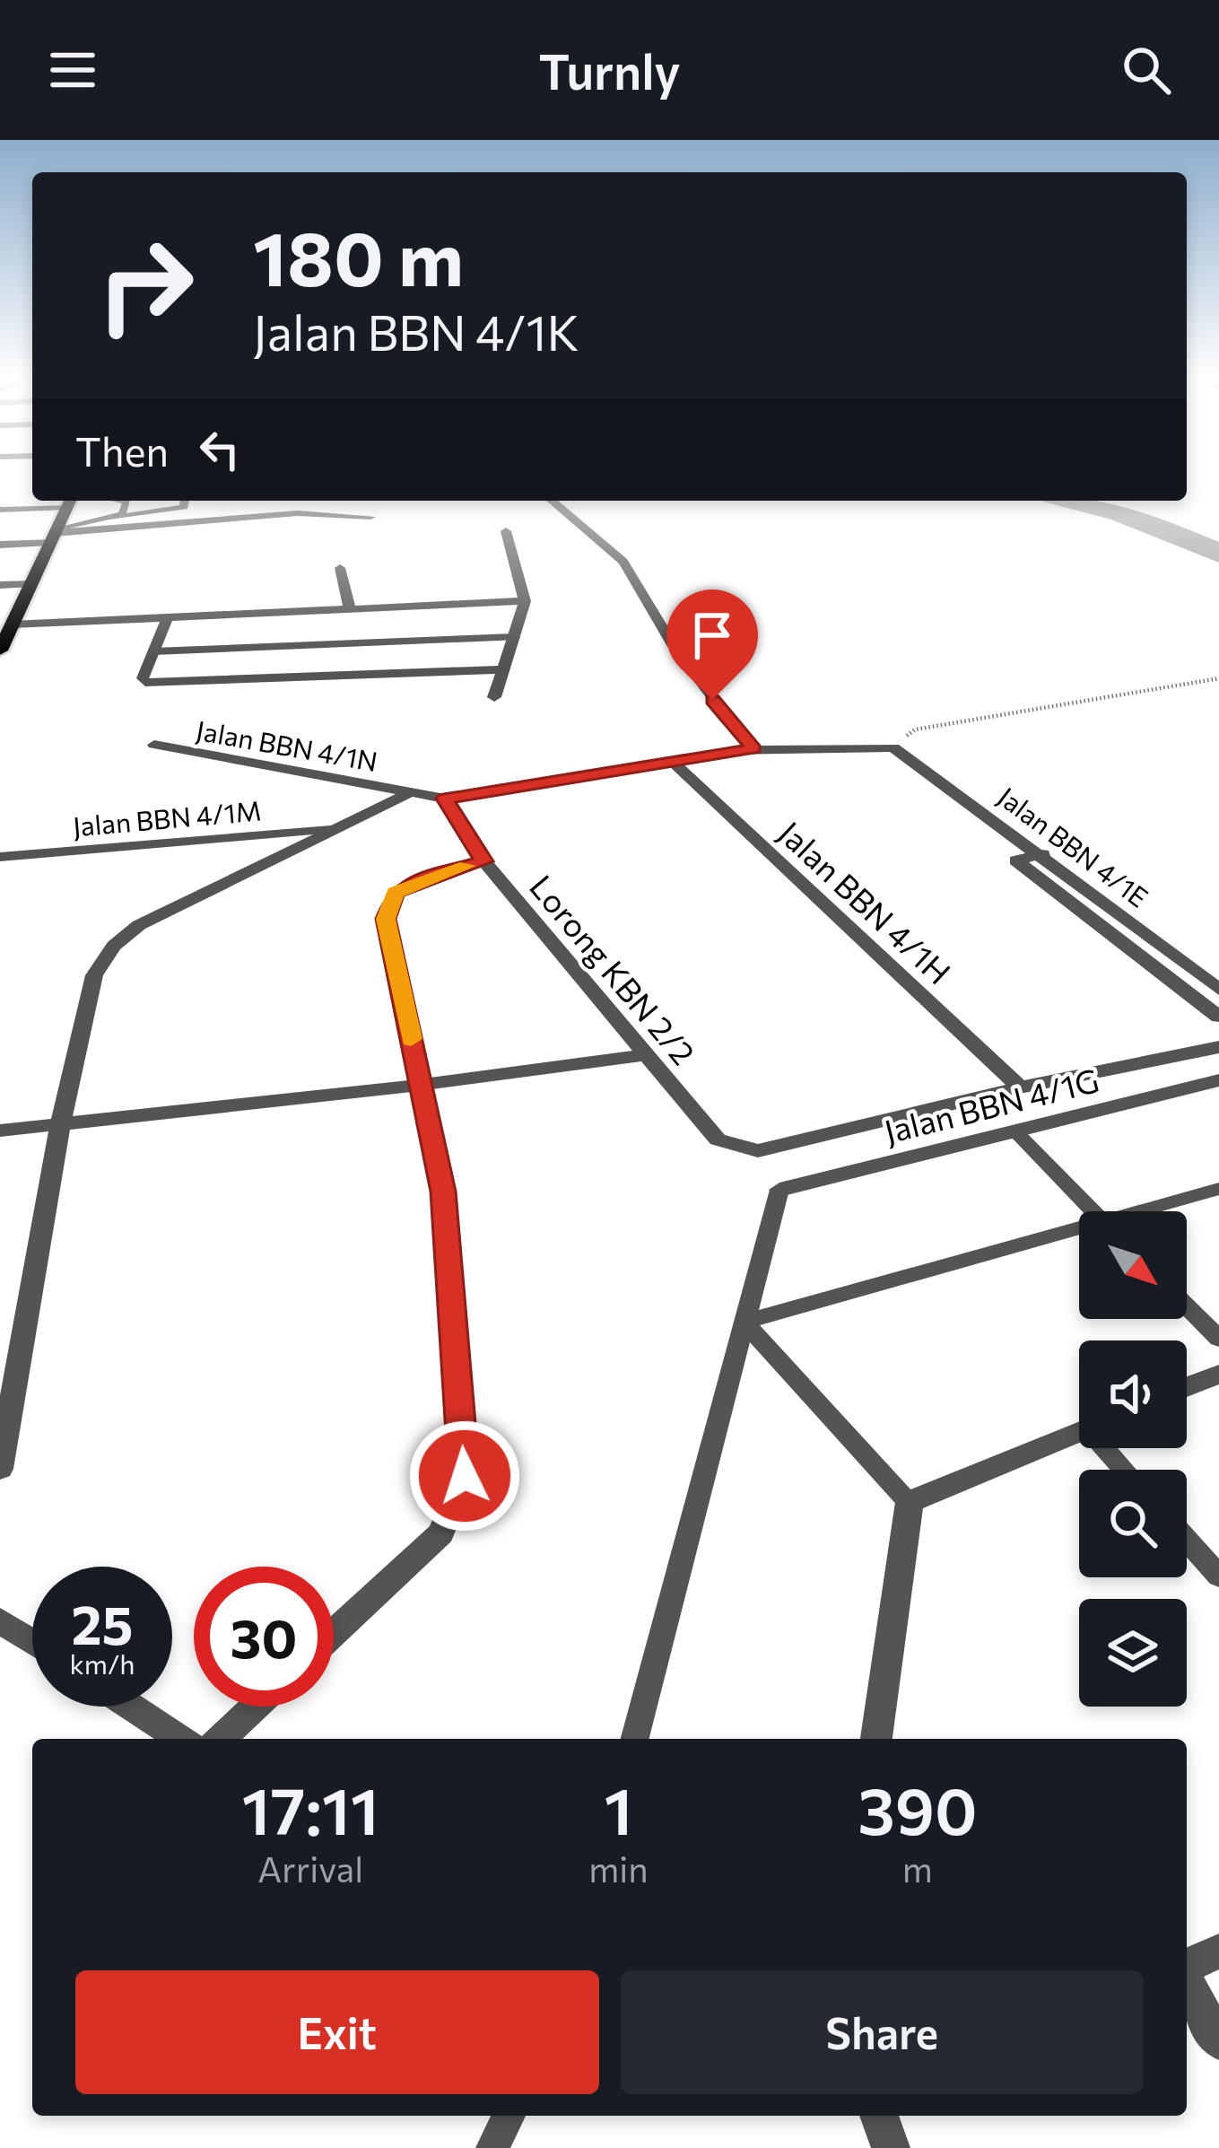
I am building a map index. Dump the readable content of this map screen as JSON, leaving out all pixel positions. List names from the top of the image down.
{
  "streets": {
    "street": [
      "Jalan BBN 4/1N",
      "Jalan BBN 4/1M",
      "Jalan BBN 4/1E",
      "Jalan BBN 4/1H",
      "Lorong KBN 2/2",
      "Jalan BBN 4/1G"
    ]
  },
  "crossings": [
    ["Jalan BBN 4/1H", "Lorong KBN 2/2"]
  ],
  "north": "bottom right",
  "page": {
    "header": "Turnly",
    "turn": ["180 m", "Jalan BBN 4/1K"],
    "then": "Then",
    "speed": "25 km/h",
    "limit": "30",
    "eta": [
      "17:11",
      "Arrival",
      "1",
      "min",
      "390",
      "m"
    ],
    "buttons": ["Exit", "Share"]
  }
}
